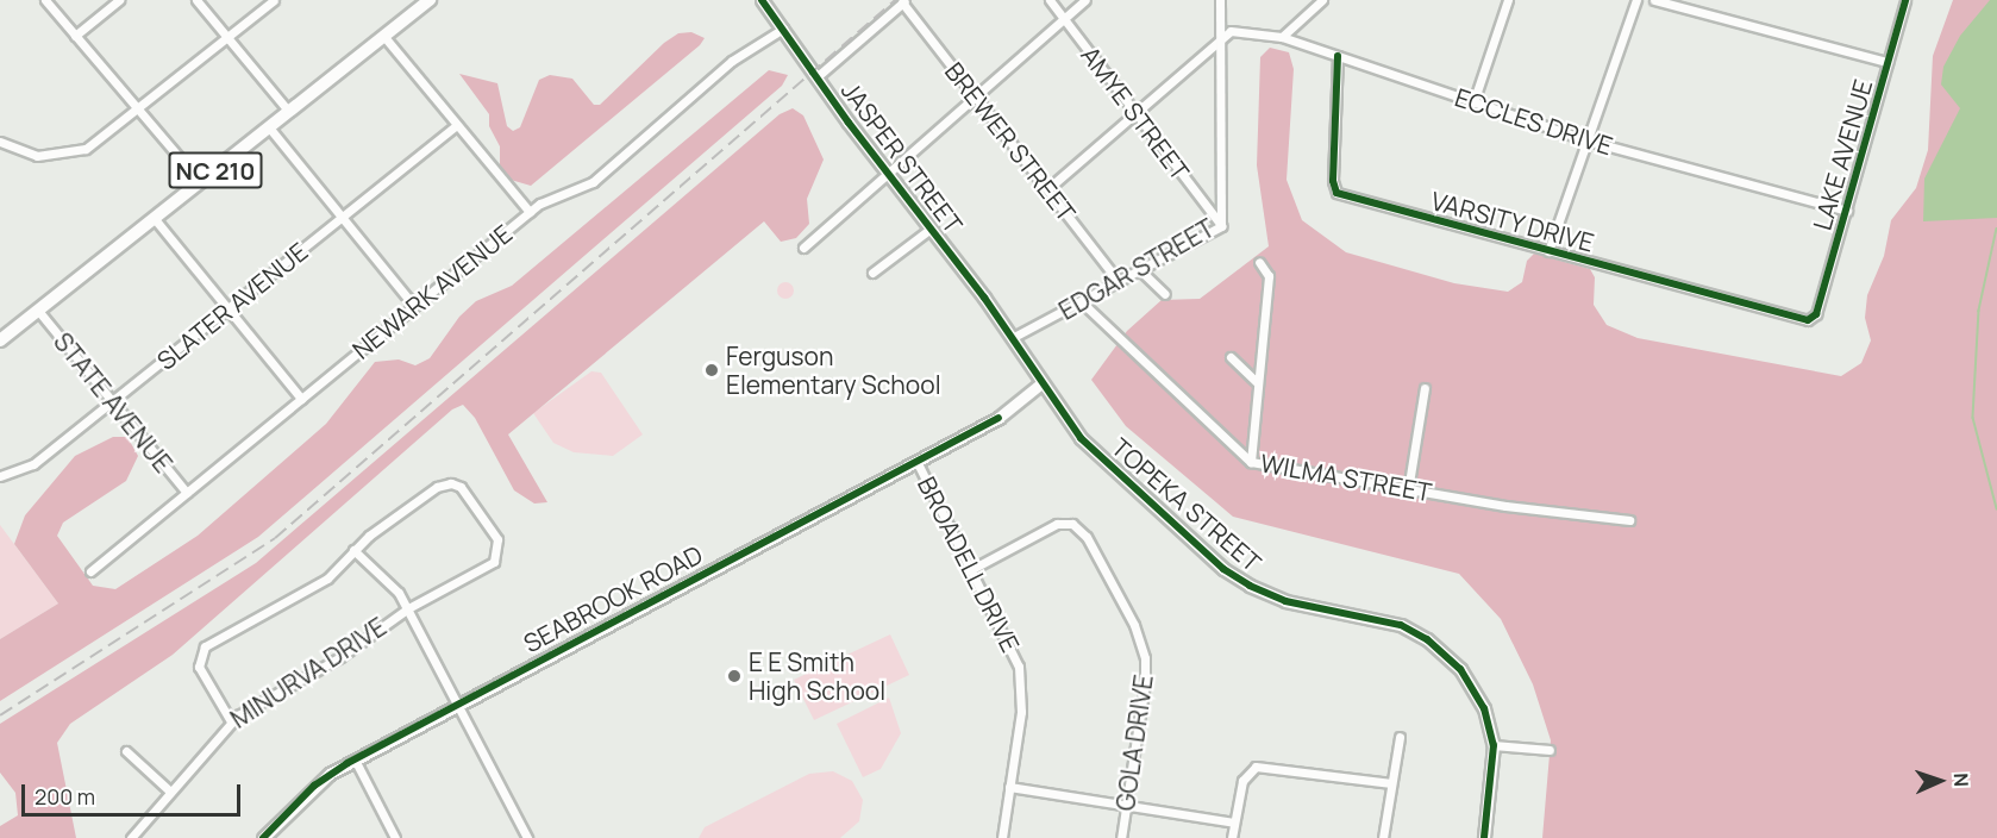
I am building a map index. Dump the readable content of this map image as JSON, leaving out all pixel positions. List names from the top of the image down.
{
  "streets": {
    "main road": ["NC 210"],
    "street": [
      "AMYE STREET",
      "ECCLES DRIVE",
      "BREWER STREET",
      "LAKE AVENUE",
      "JASPER STREET",
      "VARSITY DRIVE",
      "EDGAR STREET",
      "NEWARK AVENUE",
      "SLATER AVENUE",
      "STATE AVENUE",
      "WILMA STREET",
      "TOPEKA STREET",
      "BROADELL DRIVE",
      "SEABROOK ROAD",
      "MINURVA DRIVE",
      "GOLA DRIVE"
    ]
  },
  "crossings": [
    ["AMYE STREET", "EDGAR STREET"],
    ["ECCLES DRIVE", "LAKE AVENUE"],
    ["ECCLES DRIVE", "VARSITY DRIVE"],
    ["ECCLES DRIVE", "EDGAR STREET"],
    ["BREWER STREET", "EDGAR STREET"],
    ["LAKE AVENUE", "VARSITY DRIVE"],
    ["JASPER STREET", "EDGAR STREET"],
    ["JASPER STREET", "NEWARK AVENUE"],
    ["JASPER STREET", "TOPEKA STREET"],
    ["NC 210", "STATE AVENUE"],
    ["EDGAR STREET", "WILMA STREET"],
    ["EDGAR STREET", "TOPEKA STREET"],
    ["NEWARK AVENUE", "STATE AVENUE"],
    ["SLATER AVENUE", "STATE AVENUE"],
    ["TOPEKA STREET", "SEABROOK ROAD"],
    ["BROADELL DRIVE", "SEABROOK ROAD"],
    ["BROADELL DRIVE", "GOLA DRIVE"]
  ],
  "places": ["Ferguson Elementary School", "E E Smith High School"],
  "scale_bar": "200 m",
  "north": "right"
}
